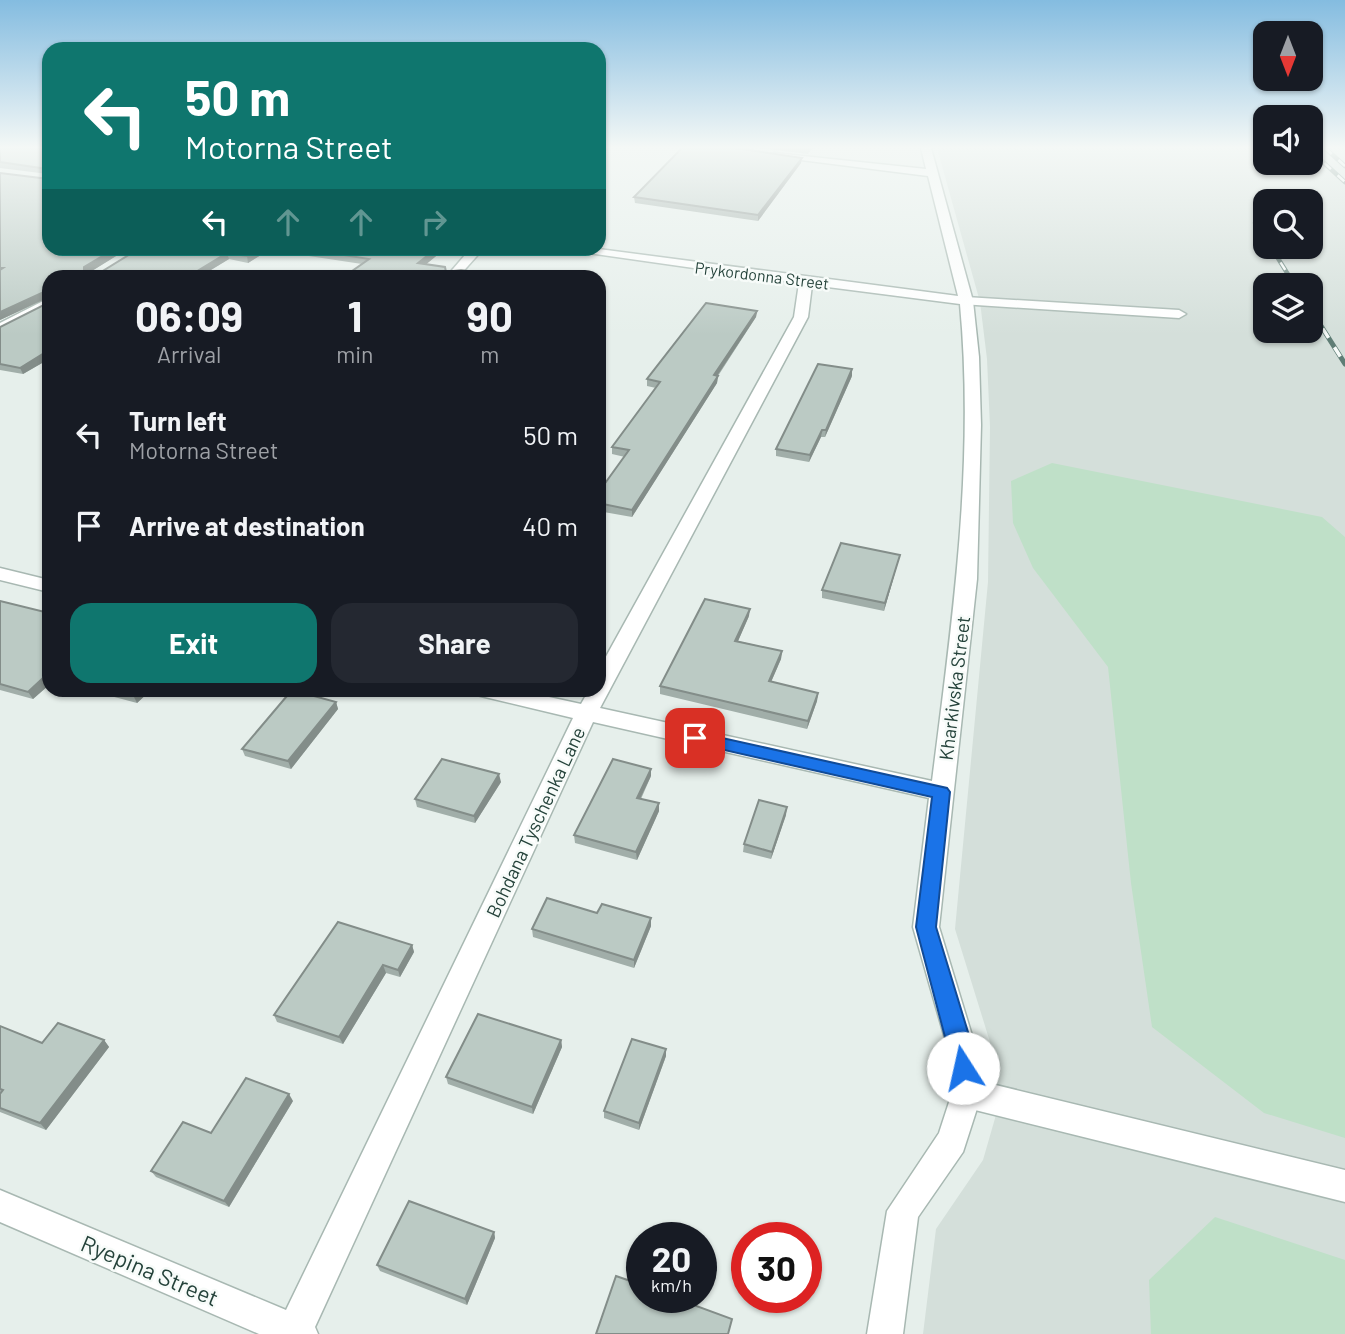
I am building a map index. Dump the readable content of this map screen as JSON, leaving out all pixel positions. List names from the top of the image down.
{
  "streets": {
    "street": [
      "Prykordonna Street",
      "Kharkivska Street",
      "Bohdana Tyschenka Lane",
      "Ryepina Street"
    ]
  },
  "crossings": [
    ["Prykordonna Street", "Kharkivska Street"],
    ["Prykordonna Street", "Bohdana Tyschenka Lane"],
    ["Bohdana Tyschenka Lane", "Ryepina Street"]
  ],
  "north": "bottom",
  "page": {
    "turn": ["50 m", "Motorna Street"],
    "eta": [
      "06:09",
      "Arrival",
      "1",
      "min",
      "90",
      "m"
    ],
    "list": [
      {
        "name": "Turn left",
        "note": "Motorna Street",
        "value": "50 m"
      },
      {
        "name": "Arrive at destination",
        "value": "40 m"
      }
    ],
    "buttons": ["Exit", "Share"],
    "speed": "20 km/h",
    "limit": "30"
  }
}
